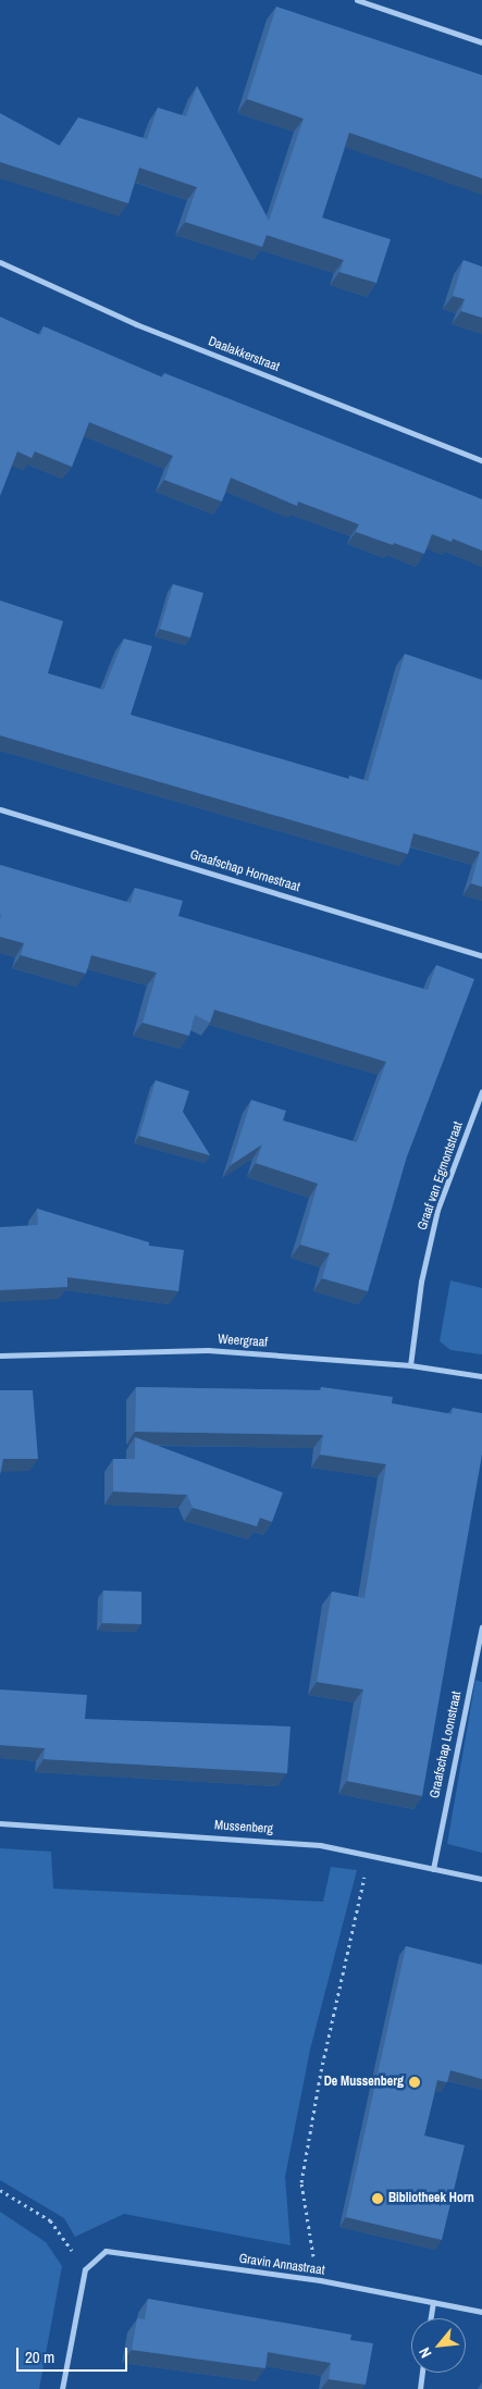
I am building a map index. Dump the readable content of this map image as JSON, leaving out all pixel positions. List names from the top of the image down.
{
  "streets": {
    "street": [
      "Daalakkerstraat",
      "Graafschap Hornestraat",
      "Graaf van Egmontstraat",
      "Weergraaf",
      "Graafschap Loonstraat",
      "Mussenberg",
      "Gravin Annastraat"
    ]
  },
  "crossings": [
    ["Graaf van Egmontstraat", "Weergraaf"],
    ["Graafschap Loonstraat", "Mussenberg"]
  ],
  "places": ["De Mussenberg", "Bibliotheek Horn"],
  "scale_bar": "20 m",
  "north": "bottom left"
}
